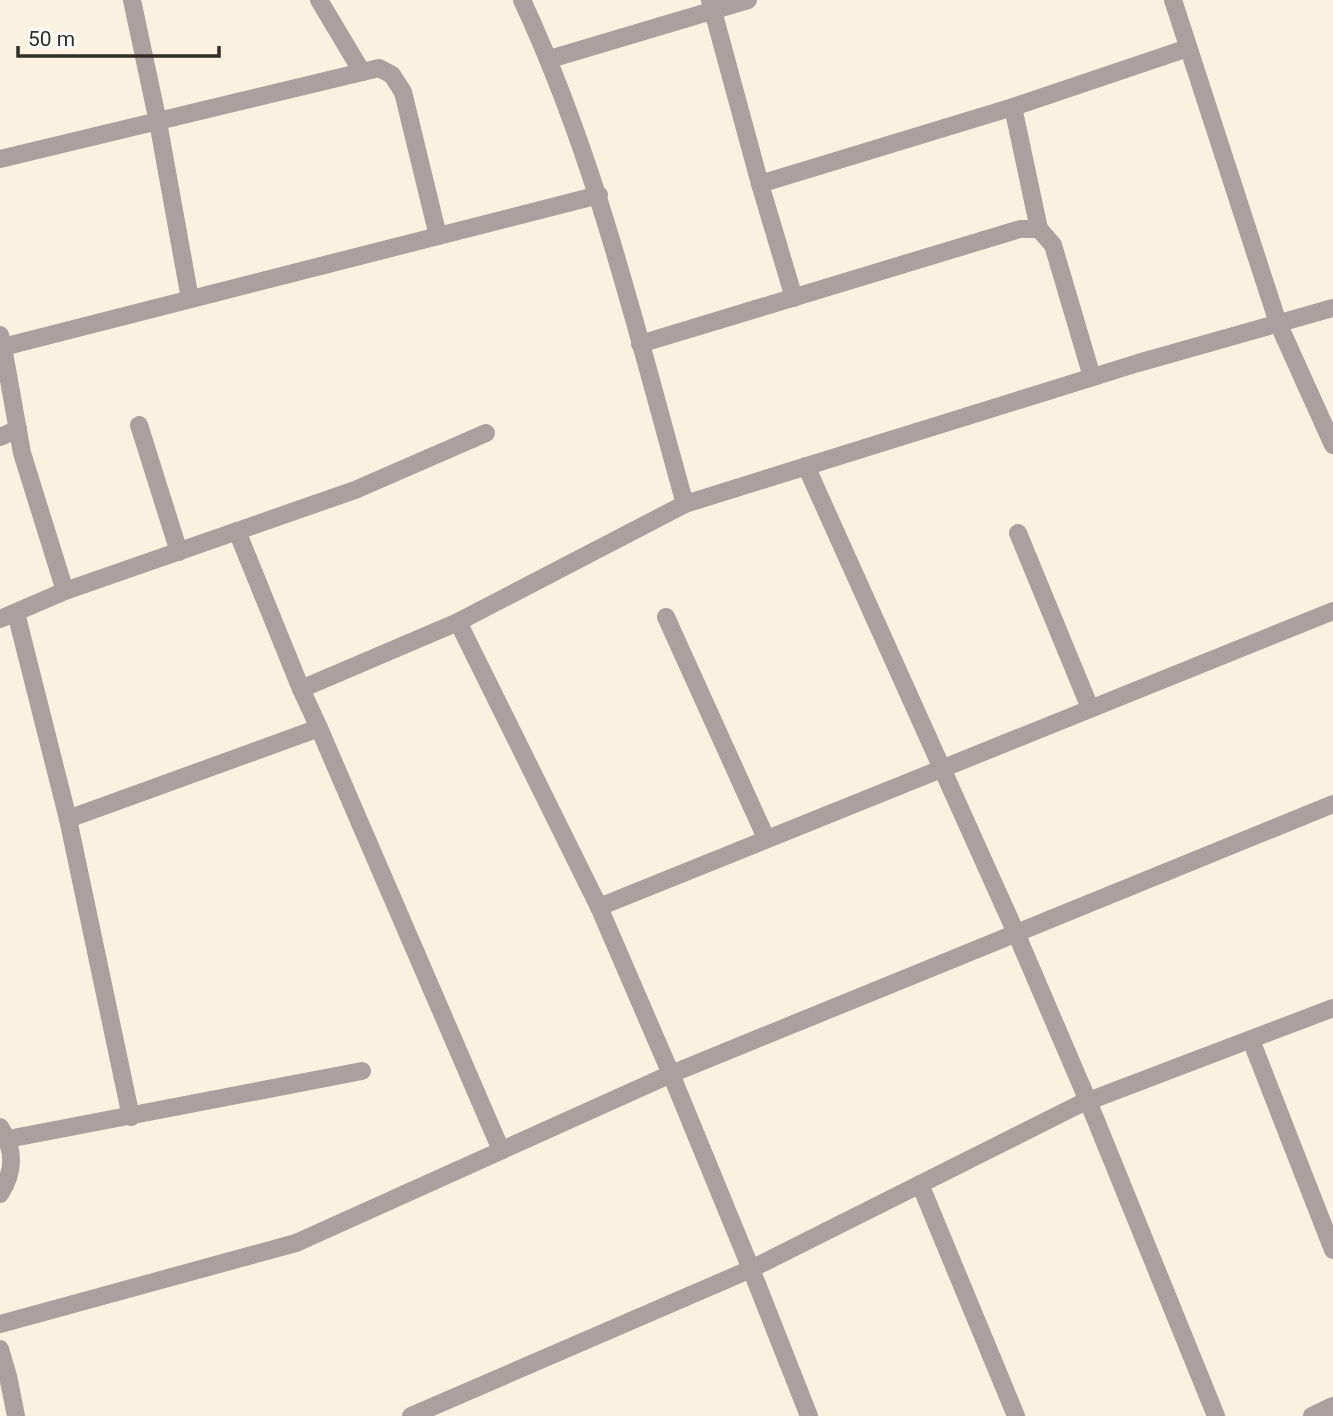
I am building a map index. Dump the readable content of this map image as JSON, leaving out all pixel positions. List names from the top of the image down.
{
  "scale_bar": "50 m"
}
